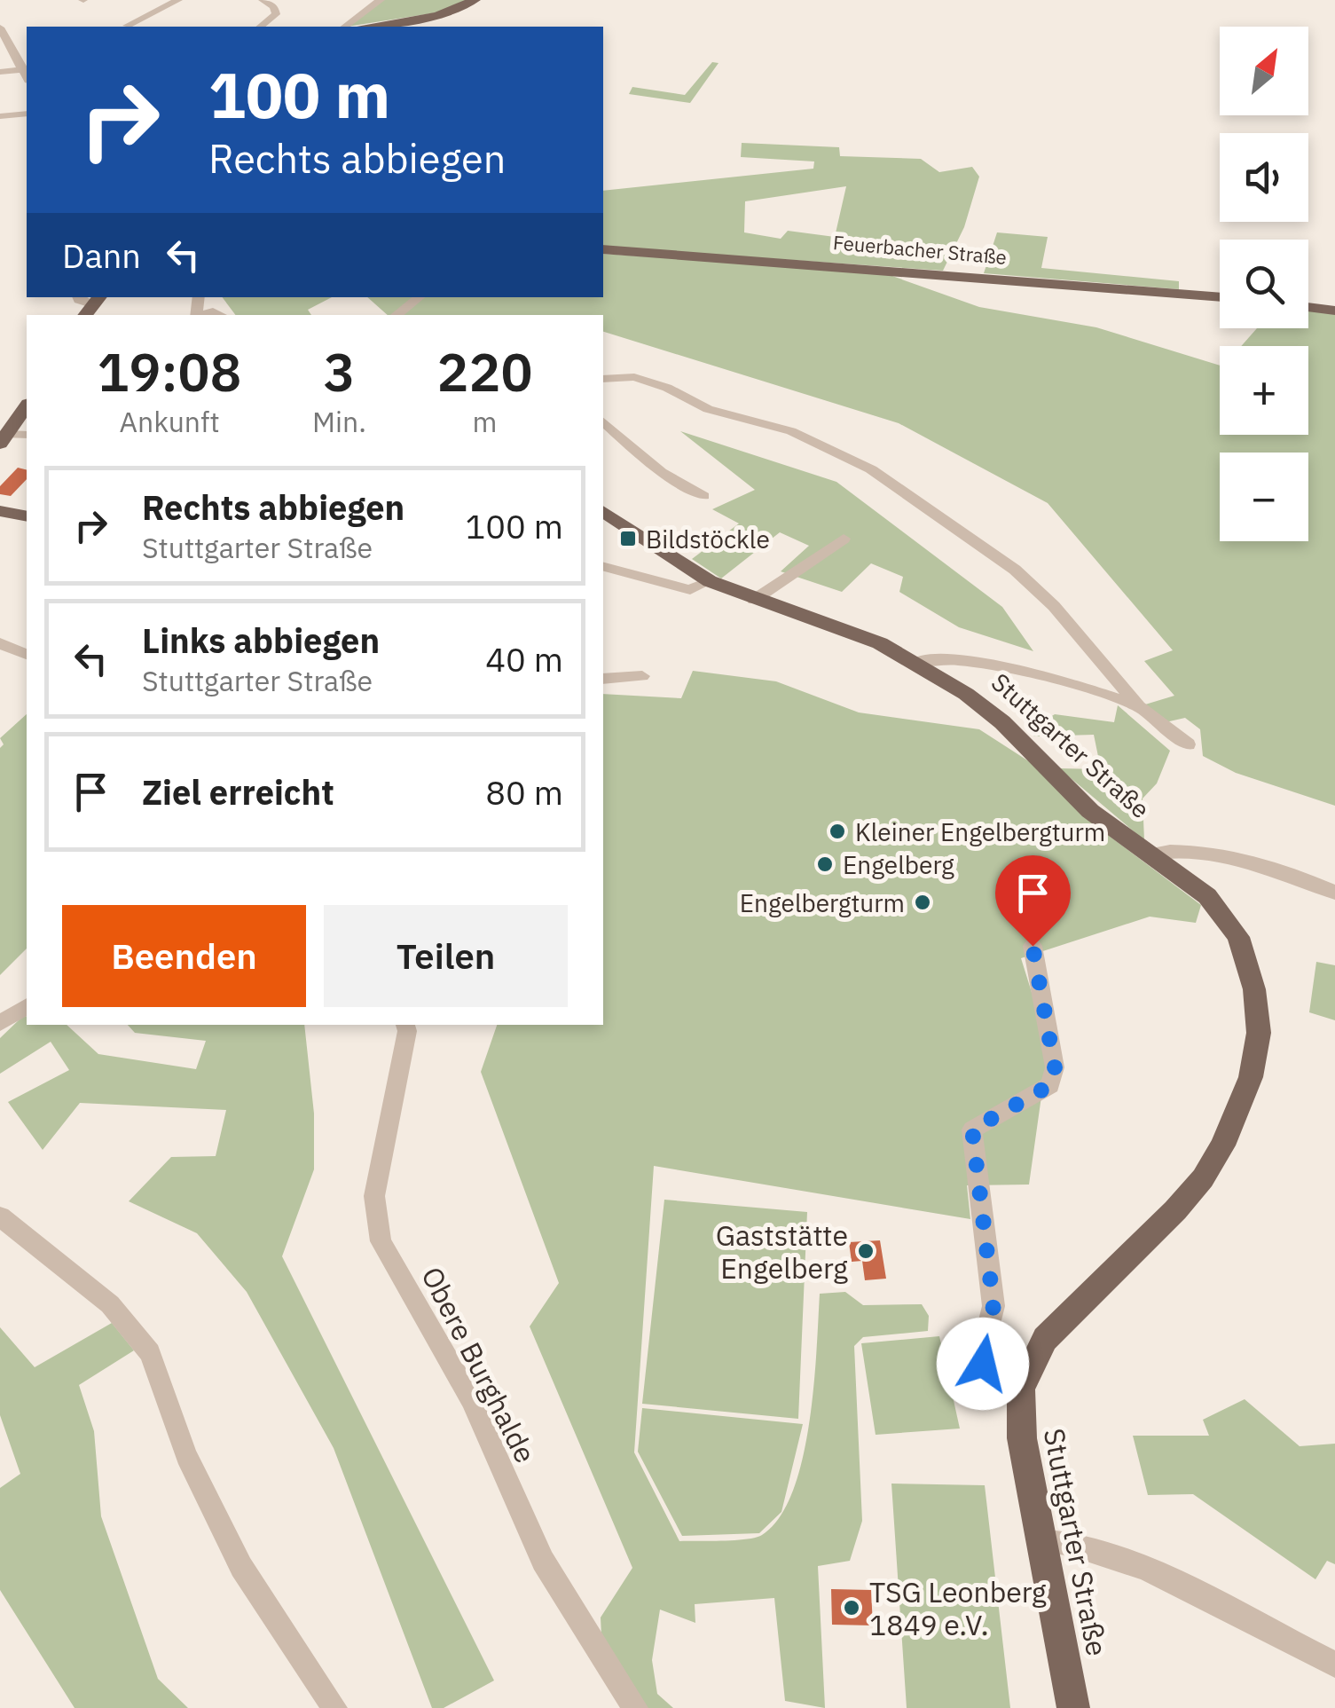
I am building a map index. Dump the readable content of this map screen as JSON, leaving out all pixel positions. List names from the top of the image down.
{
  "streets": {
    "main road": ["Feuerbacher Straße", "Stuttgarter Straße"],
    "street": ["Obere Burghalde"]
  },
  "places": {
    "transit": ["Bildstöckle"],
    "other": [
      "Kleiner Engelbergturm",
      "Engelberg",
      "Engelbergturm",
      "Gaststätte Engelberg",
      "TSG Leonberg 1849 e.V."
    ]
  },
  "north": "top right",
  "page": {
    "map_buttons": ["+", "−"],
    "turn": ["100 m", "Rechts abbiegen"],
    "then": "Dann",
    "eta": [
      "19:08",
      "Ankunft",
      "3",
      "Min.",
      "220",
      "m"
    ],
    "list": [
      {
        "name": "Rechts abbiegen",
        "note": "Stuttgarter Straße",
        "value": "100 m"
      },
      {
        "name": "Links abbiegen",
        "note": "Stuttgarter Straße",
        "value": "40 m"
      },
      {
        "name": "Ziel erreicht",
        "value": "80 m"
      }
    ],
    "buttons": ["Beenden", "Teilen"]
  }
}
